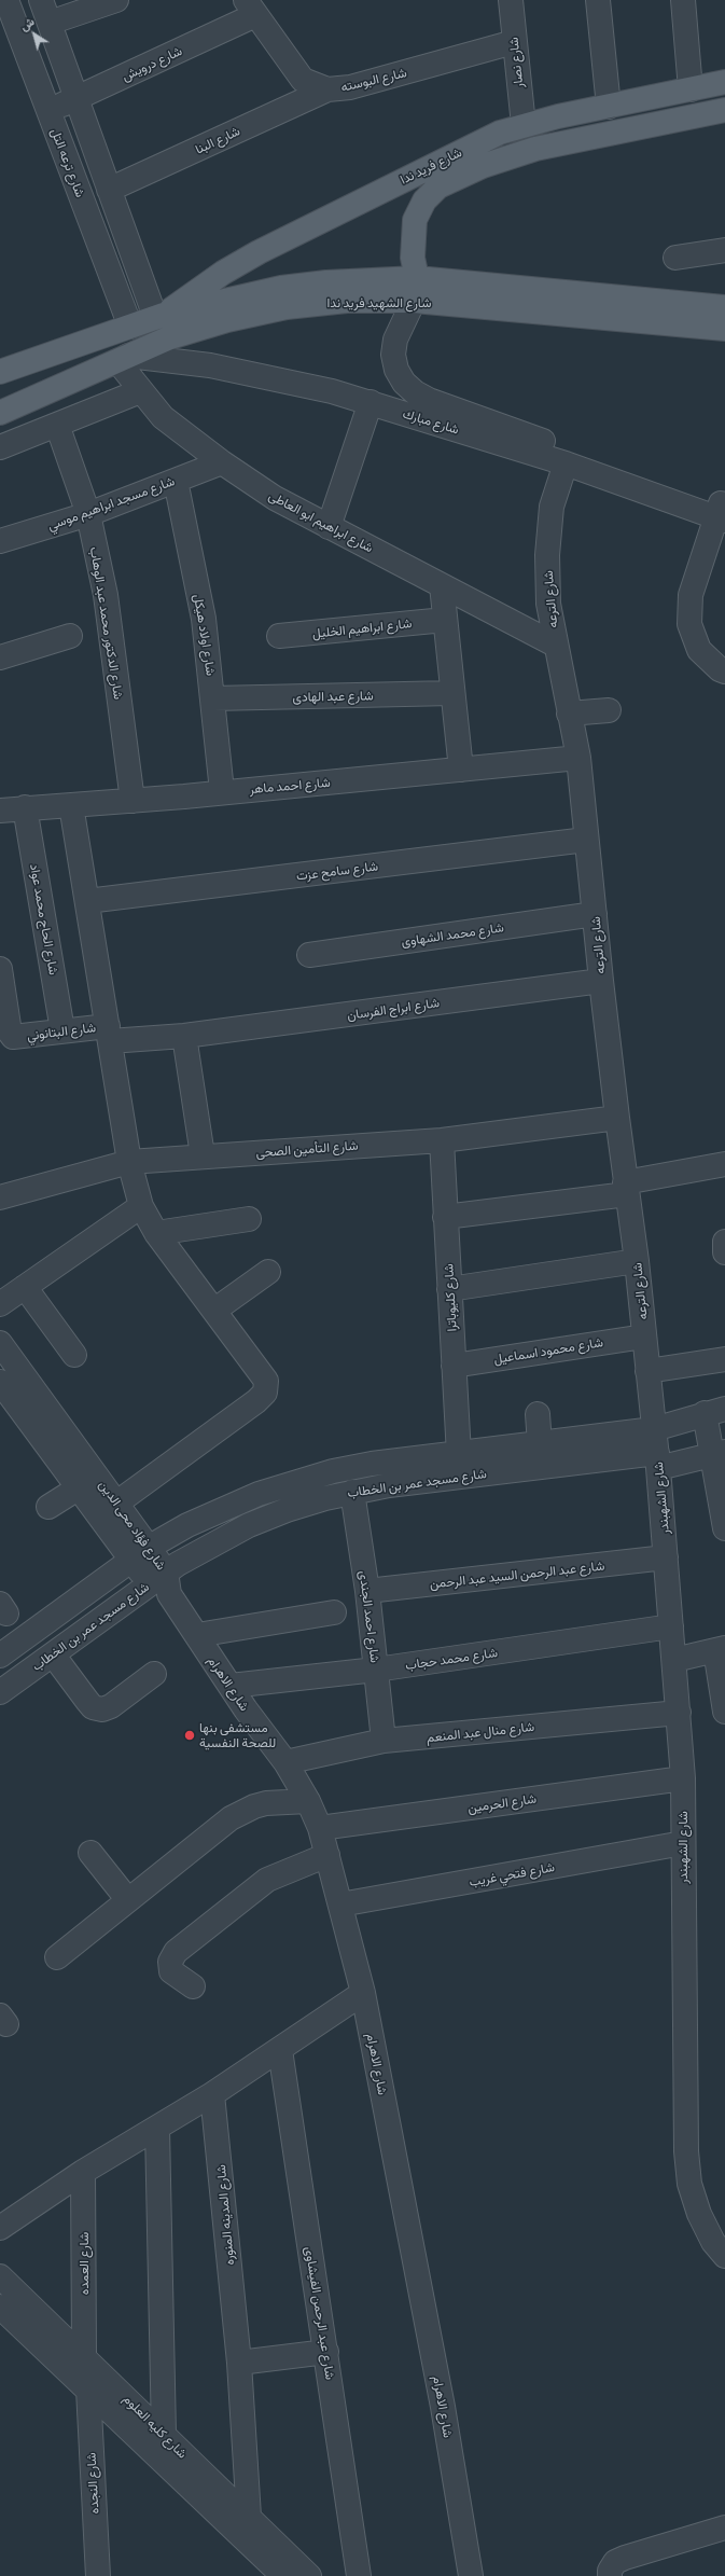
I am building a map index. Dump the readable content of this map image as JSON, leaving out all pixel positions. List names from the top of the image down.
{
  "streets": {
    "main road": ["شارع فريد ندا", "شارع الشهيد فريد ندا"],
    "street": [
      "شارع نصار",
      "شارع درويش",
      "شارع البوسته",
      "شارع البنا",
      "شارع ترعه التل",
      "شارع مبارك",
      "شارع مسجد ابراهيم موسي",
      "شارع ابراهيم ابو العاطى",
      "شارع الترعه",
      "شارع الدكتور محمد عبد الوهاب",
      "شارع ابراهيم الخليل",
      "شارع اولاد هيكل",
      "شارع عبد الهادى",
      "شارع احمد ماهر",
      "شارع سامح عزت",
      "شارع الحاج محمد عواد",
      "شارع محمد الشهاوى",
      "شارع ابراج الفرسان",
      "شارع البتانوني",
      "شارع التأمين الصحى",
      "شارع كليوباترا",
      "شارع محمود اسماعيل",
      "شارع مسجد عمر بن الخطاب",
      "شارع الشهبندر",
      "شارع فؤاد محى الدين",
      "شارع عبد الرحمن السيد عبد الرحمن",
      "شارع احمد الجندى",
      "شارع محمد حجاب",
      "شارع الاهرام",
      "شارع منال عبد المنعم",
      "شارع الحرمين",
      "شارع فتحي غريب",
      "شارع المدينه المنوره",
      "شارع العمده",
      "شارع عبد الرحمن الفيشاوى",
      "شارع كليه العلوم",
      "شارع النجده"
    ]
  },
  "crossings": [
    ["شارع نصار", "شارع البوسته"],
    ["شارع نصار", "شارع فريد ندا"],
    ["شارع درويش", "شارع البوسته"],
    ["شارع درويش", "شارع ترعه التل"],
    ["شارع البوسته", "شارع البنا"],
    ["شارع ترعه التل", "شارع الشهيد فريد ندا"],
    ["شارع فريد ندا", "شارع الشهيد فريد ندا"],
    ["شارع فريد ندا", "شارع مبارك"],
    ["شارع الشهيد فريد ندا", "شارع مبارك"],
    ["شارع الشهيد فريد ندا", "شارع ابراهيم ابو العاطى"],
    ["شارع مبارك", "شارع ابراهيم ابو العاطى"],
    ["شارع مبارك", "شارع الترعه"],
    ["شارع مسجد ابراهيم موسي", "شارع ابراهيم ابو العاطى"],
    ["شارع مسجد ابراهيم موسي", "شارع الدكتور محمد عبد الوهاب"],
    ["شارع مسجد ابراهيم موسي", "شارع اولاد هيكل"],
    ["شارع ابراهيم ابو العاطى", "شارع الترعه"],
    ["شارع الترعه", "شارع احمد ماهر"],
    ["شارع الترعه", "شارع سامح عزت"],
    ["شارع الترعه", "شارع محمد الشهاوى"],
    ["شارع الترعه", "شارع ابراج الفرسان"],
    ["شارع الترعه", "شارع التأمين الصحى"],
    ["شارع الترعه", "شارع محمود اسماعيل"],
    ["شارع الترعه", "شارع مسجد عمر بن الخطاب"],
    ["شارع الترعه", "شارع الشهبندر"],
    ["شارع الدكتور محمد عبد الوهاب", "شارع احمد ماهر"],
    ["شارع اولاد هيكل", "شارع عبد الهادى"],
    ["شارع اولاد هيكل", "شارع احمد ماهر"],
    ["شارع احمد ماهر", "شارع الحاج محمد عواد"],
    ["شارع الحاج محمد عواد", "شارع البتانوني"],
    ["شارع ابراج الفرسان", "شارع البتانوني"],
    ["شارع التأمين الصحى", "شارع كليوباترا"],
    ["شارع كليوباترا", "شارع محمود اسماعيل"],
    ["شارع كليوباترا", "شارع مسجد عمر بن الخطاب"],
    ["شارع مسجد عمر بن الخطاب", "شارع الشهبندر"],
    ["شارع مسجد عمر بن الخطاب", "شارع فؤاد محى الدين"],
    ["شارع مسجد عمر بن الخطاب", "شارع احمد الجندى"],
    ["شارع الشهبندر", "شارع عبد الرحمن السيد عبد الرحمن"],
    ["شارع الشهبندر", "شارع محمد حجاب"],
    ["شارع الشهبندر", "شارع منال عبد المنعم"],
    ["شارع الشهبندر", "شارع الحرمين"],
    ["شارع الشهبندر", "شارع فتحي غريب"],
    ["شارع فؤاد محى الدين", "شارع الاهرام"],
    ["شارع عبد الرحمن السيد عبد الرحمن", "شارع احمد الجندى"],
    ["شارع احمد الجندى", "شارع محمد حجاب"],
    ["شارع احمد الجندى", "شارع منال عبد المنعم"],
    ["شارع محمد حجاب", "شارع الاهرام"],
    ["شارع الاهرام", "شارع منال عبد المنعم"],
    ["شارع الاهرام", "شارع الحرمين"],
    ["شارع الاهرام", "شارع فتحي غريب"],
    ["شارع المدينه المنوره", "شارع كليه العلوم"],
    ["شارع العمده", "شارع كليه العلوم"],
    ["شارع كليه العلوم", "شارع النجده"]
  ],
  "places": ["مستشفى بنها للصحة النفسية"],
  "north": "top left"
}
